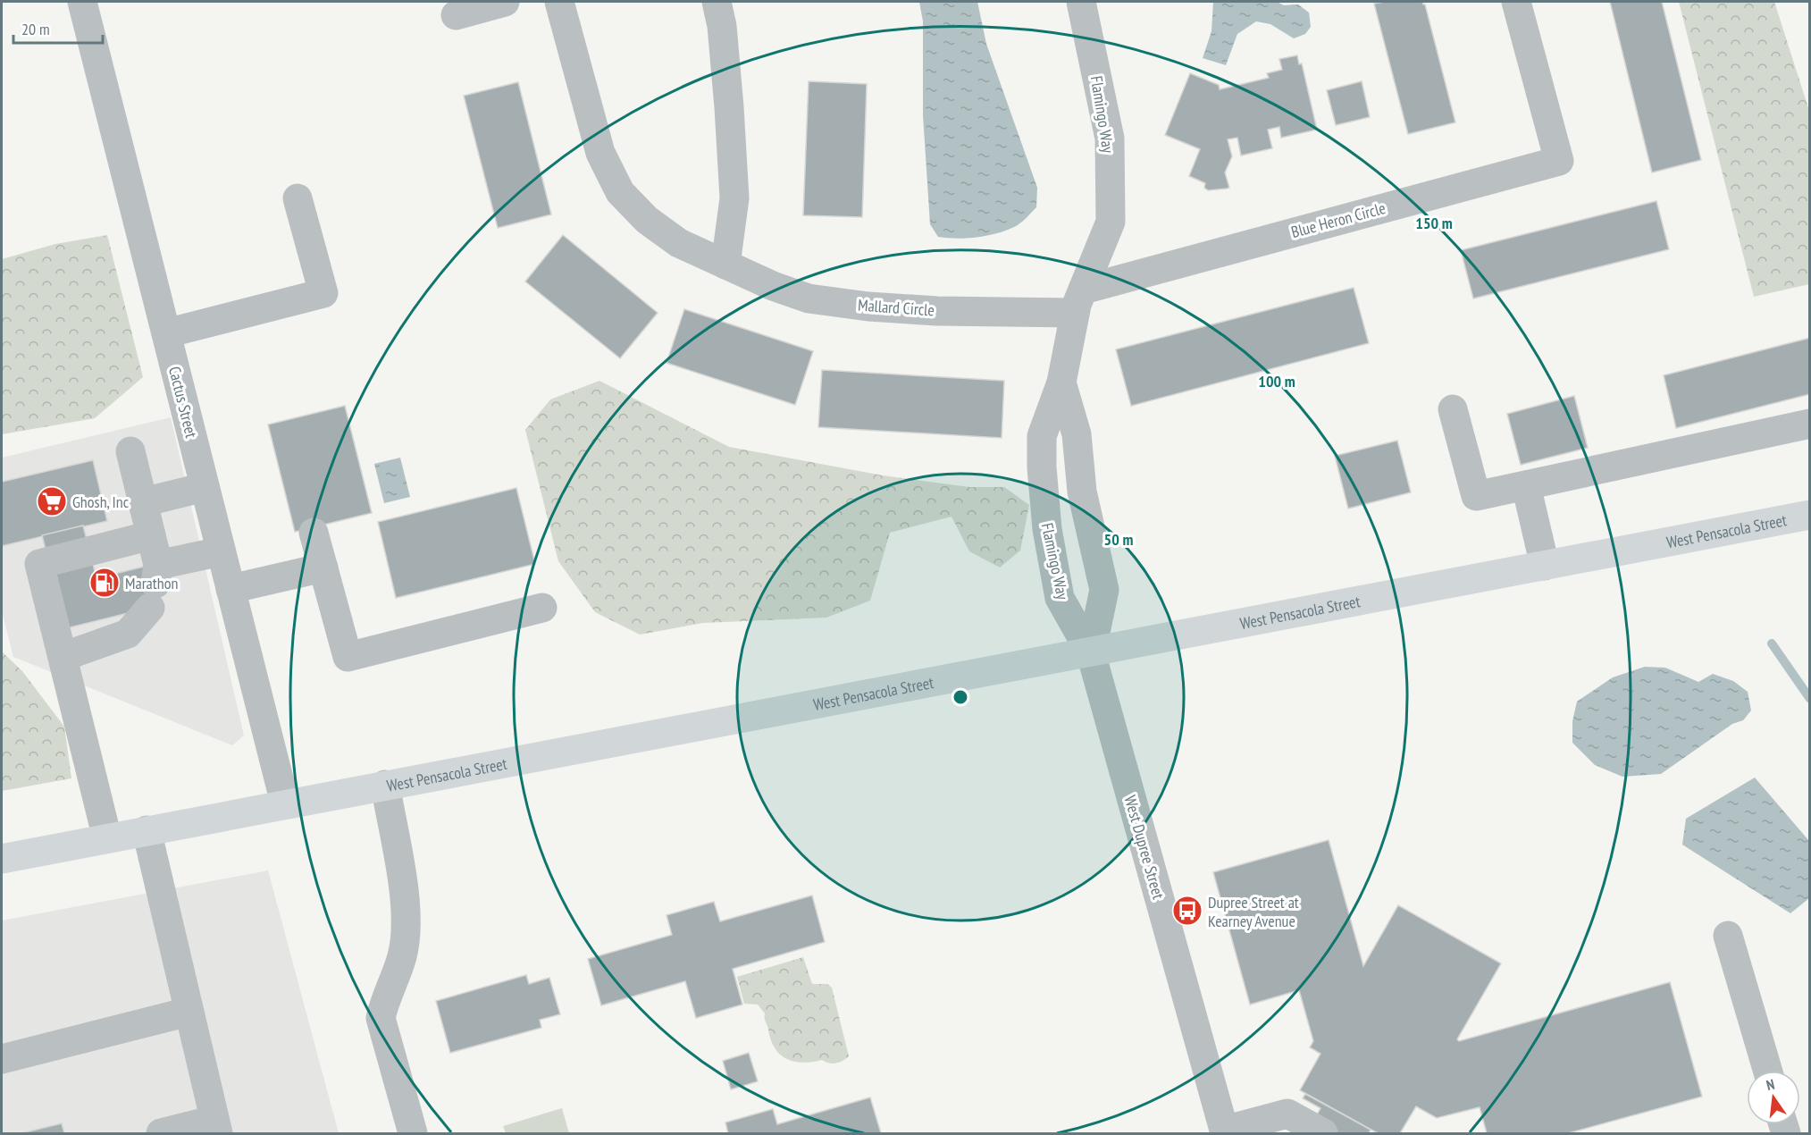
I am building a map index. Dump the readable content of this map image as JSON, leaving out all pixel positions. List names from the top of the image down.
{
  "streets": {
    "main road": ["West Pensacola Street"],
    "street": [
      "Flamingo Way",
      "Blue Heron Circle",
      "Mallard Circle",
      "Cactus Street",
      "West Dupree Street"
    ]
  },
  "crossings": [
    ["Flamingo Way", "Blue Heron Circle"],
    ["Flamingo Way", "Mallard Circle"],
    ["Flamingo Way", "West Pensacola Street"],
    ["Flamingo Way", "West Dupree Street"],
    ["Blue Heron Circle", "Mallard Circle"],
    ["Cactus Street", "West Pensacola Street"],
    ["West Pensacola Street", "West Dupree Street"]
  ],
  "places": {
    "supermarket": ["Ghosh, Inc"],
    "fuel station": ["Marathon"],
    "bus stop": ["Dupree Street at Kearney Avenue"]
  },
  "scale_bar": "20 m",
  "north": "top",
  "rings": ["150 m", "100 m", "50 m"]
}
